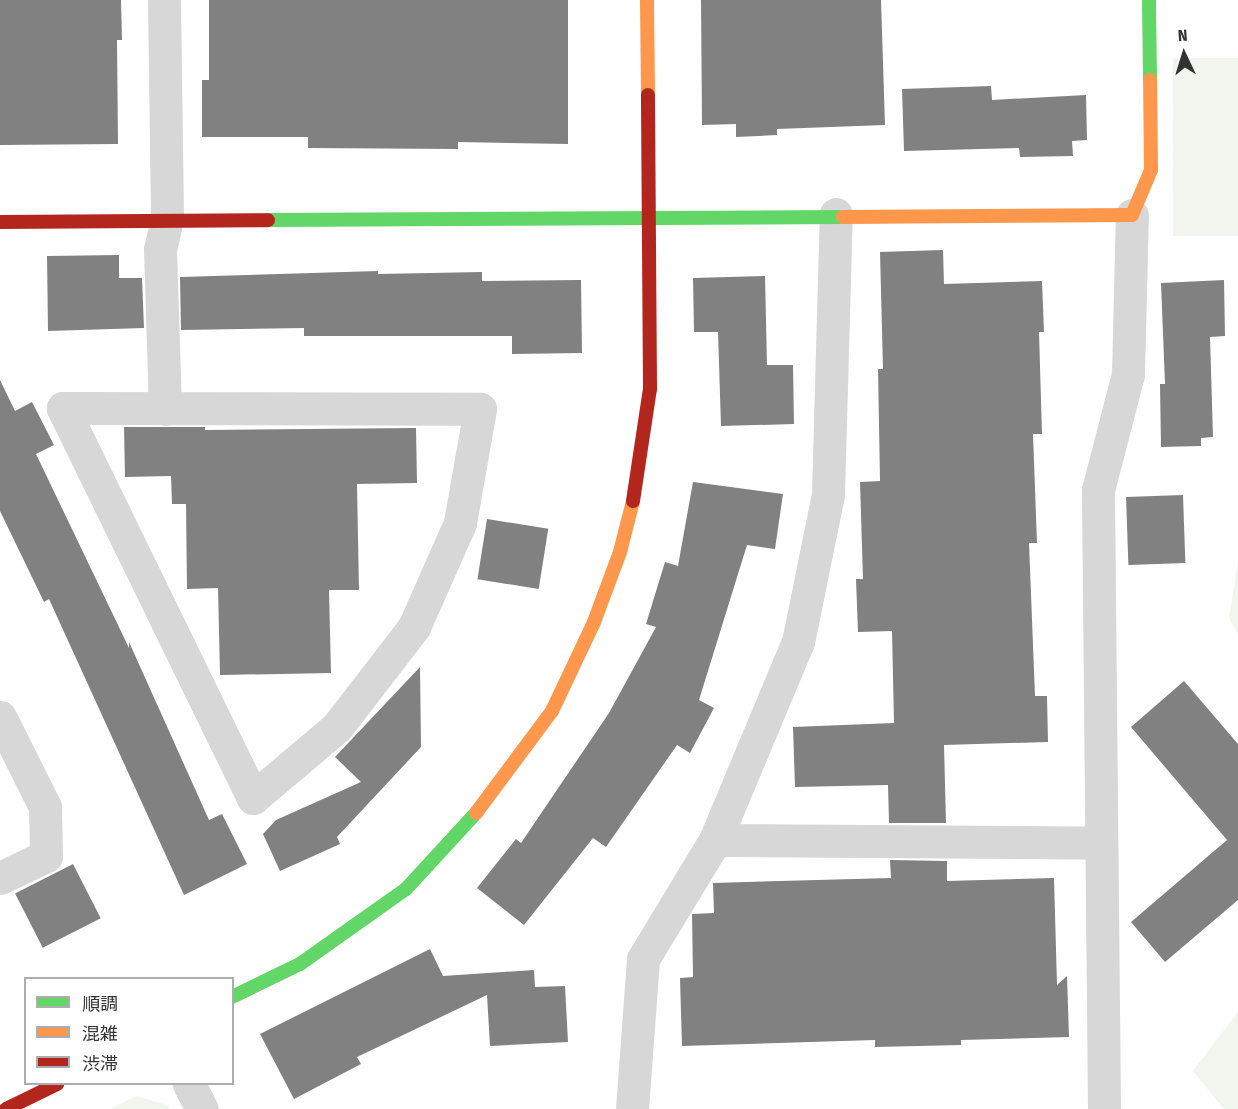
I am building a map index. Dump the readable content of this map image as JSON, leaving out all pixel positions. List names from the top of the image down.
{
  "legend": ["順調", "混雑", "渋滞"],
  "north": "top"
}
